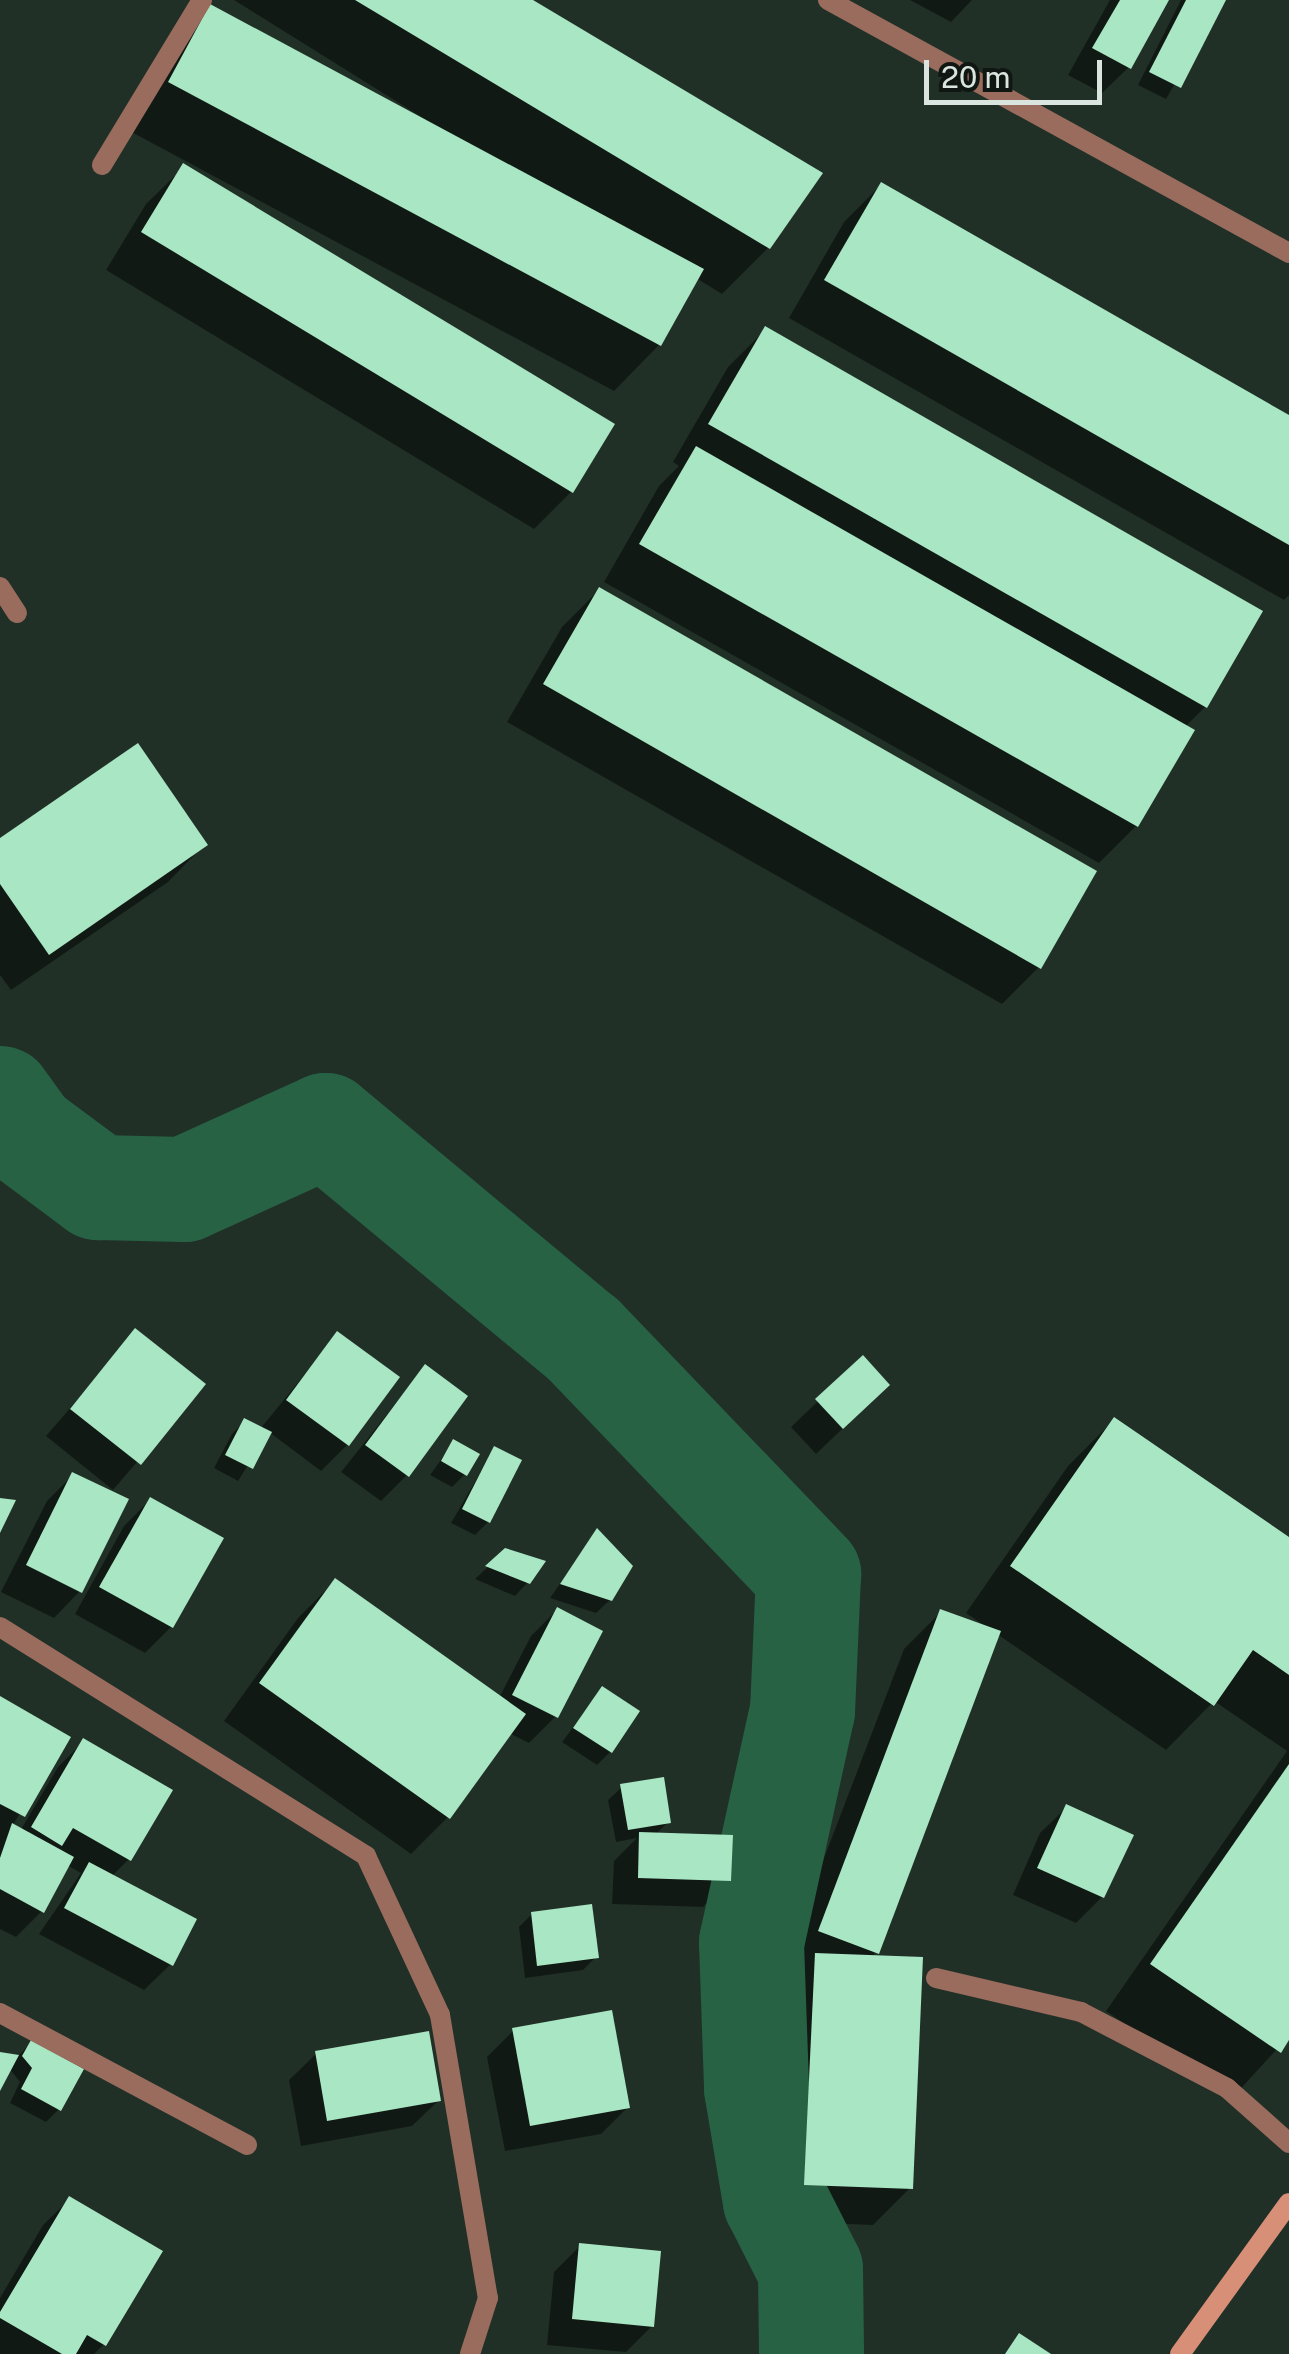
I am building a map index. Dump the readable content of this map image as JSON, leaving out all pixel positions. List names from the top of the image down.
{
  "scale_bar": "20 m"
}
